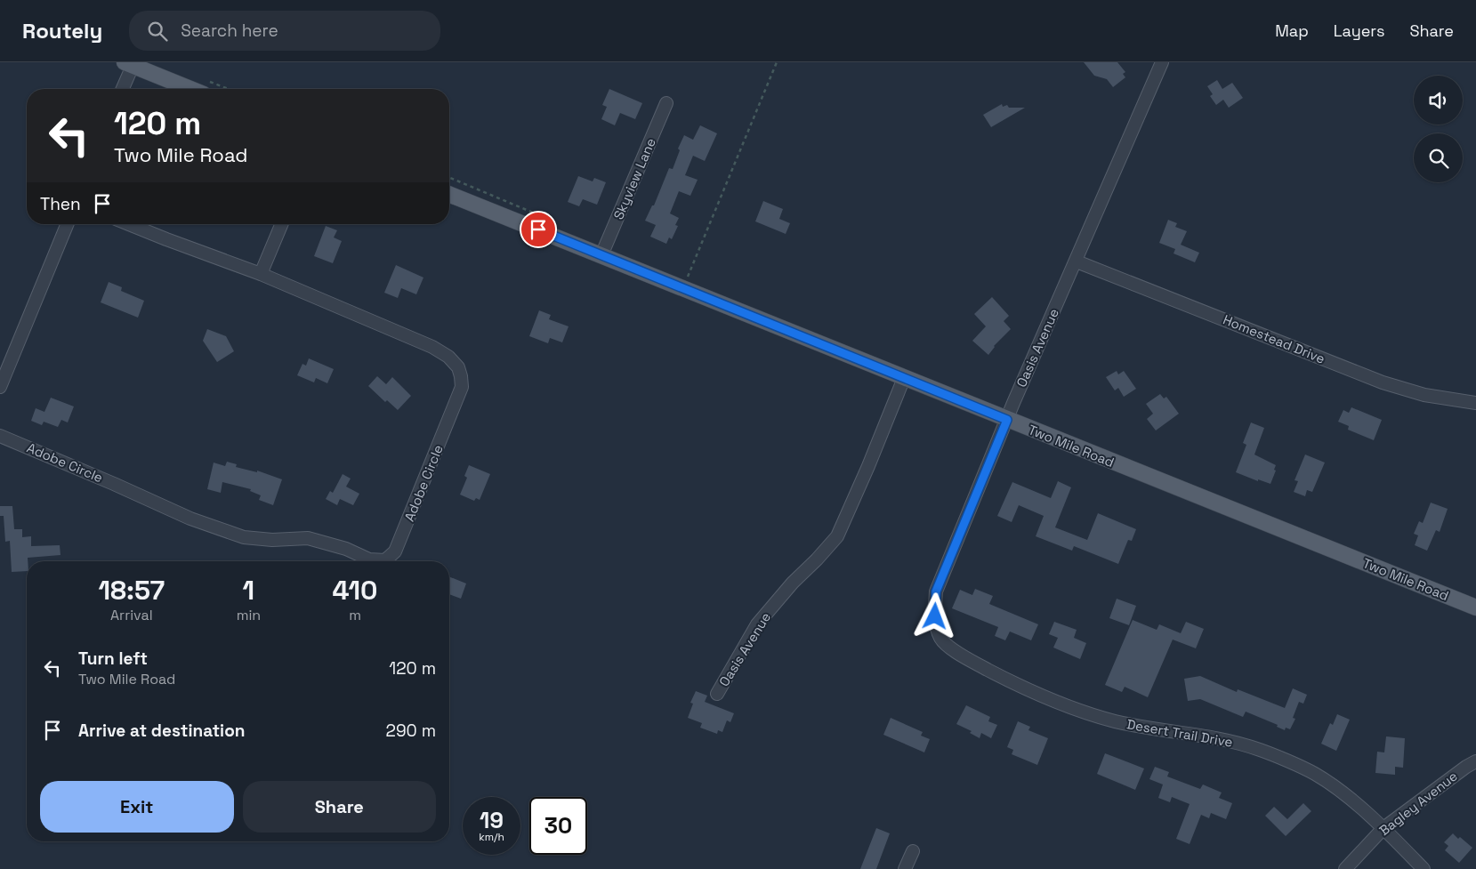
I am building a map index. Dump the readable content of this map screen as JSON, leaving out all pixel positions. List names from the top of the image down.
{
  "streets": {
    "main road": ["Two Mile Road"],
    "street": [
      "Skyview Lane",
      "Homestead Drive",
      "Oasis Avenue",
      "Adobe Circle",
      "Desert Trail Drive",
      "Bagley Avenue"
    ]
  },
  "crossings": [
    ["Skyview Lane", "Two Mile Road"],
    ["Homestead Drive", "Oasis Avenue"],
    ["Oasis Avenue", "Two Mile Road"],
    ["Oasis Avenue", "Desert Trail Drive"],
    ["Desert Trail Drive", "Bagley Avenue"]
  ],
  "page": {
    "header": "Routely",
    "search": "Search here",
    "nav": ["Map", "Layers", "Share"],
    "turn": ["120 m", "Two Mile Road"],
    "then": "Then",
    "eta": [
      "18:57",
      "Arrival",
      "1",
      "min",
      "410",
      "m"
    ],
    "list": [
      {
        "name": "Turn left",
        "note": "Two Mile Road",
        "value": "120 m"
      },
      {
        "name": "Arrive at destination",
        "value": "290 m"
      }
    ],
    "buttons": ["Exit", "Share"],
    "speed": "19 km/h",
    "limit": "30"
  }
}
